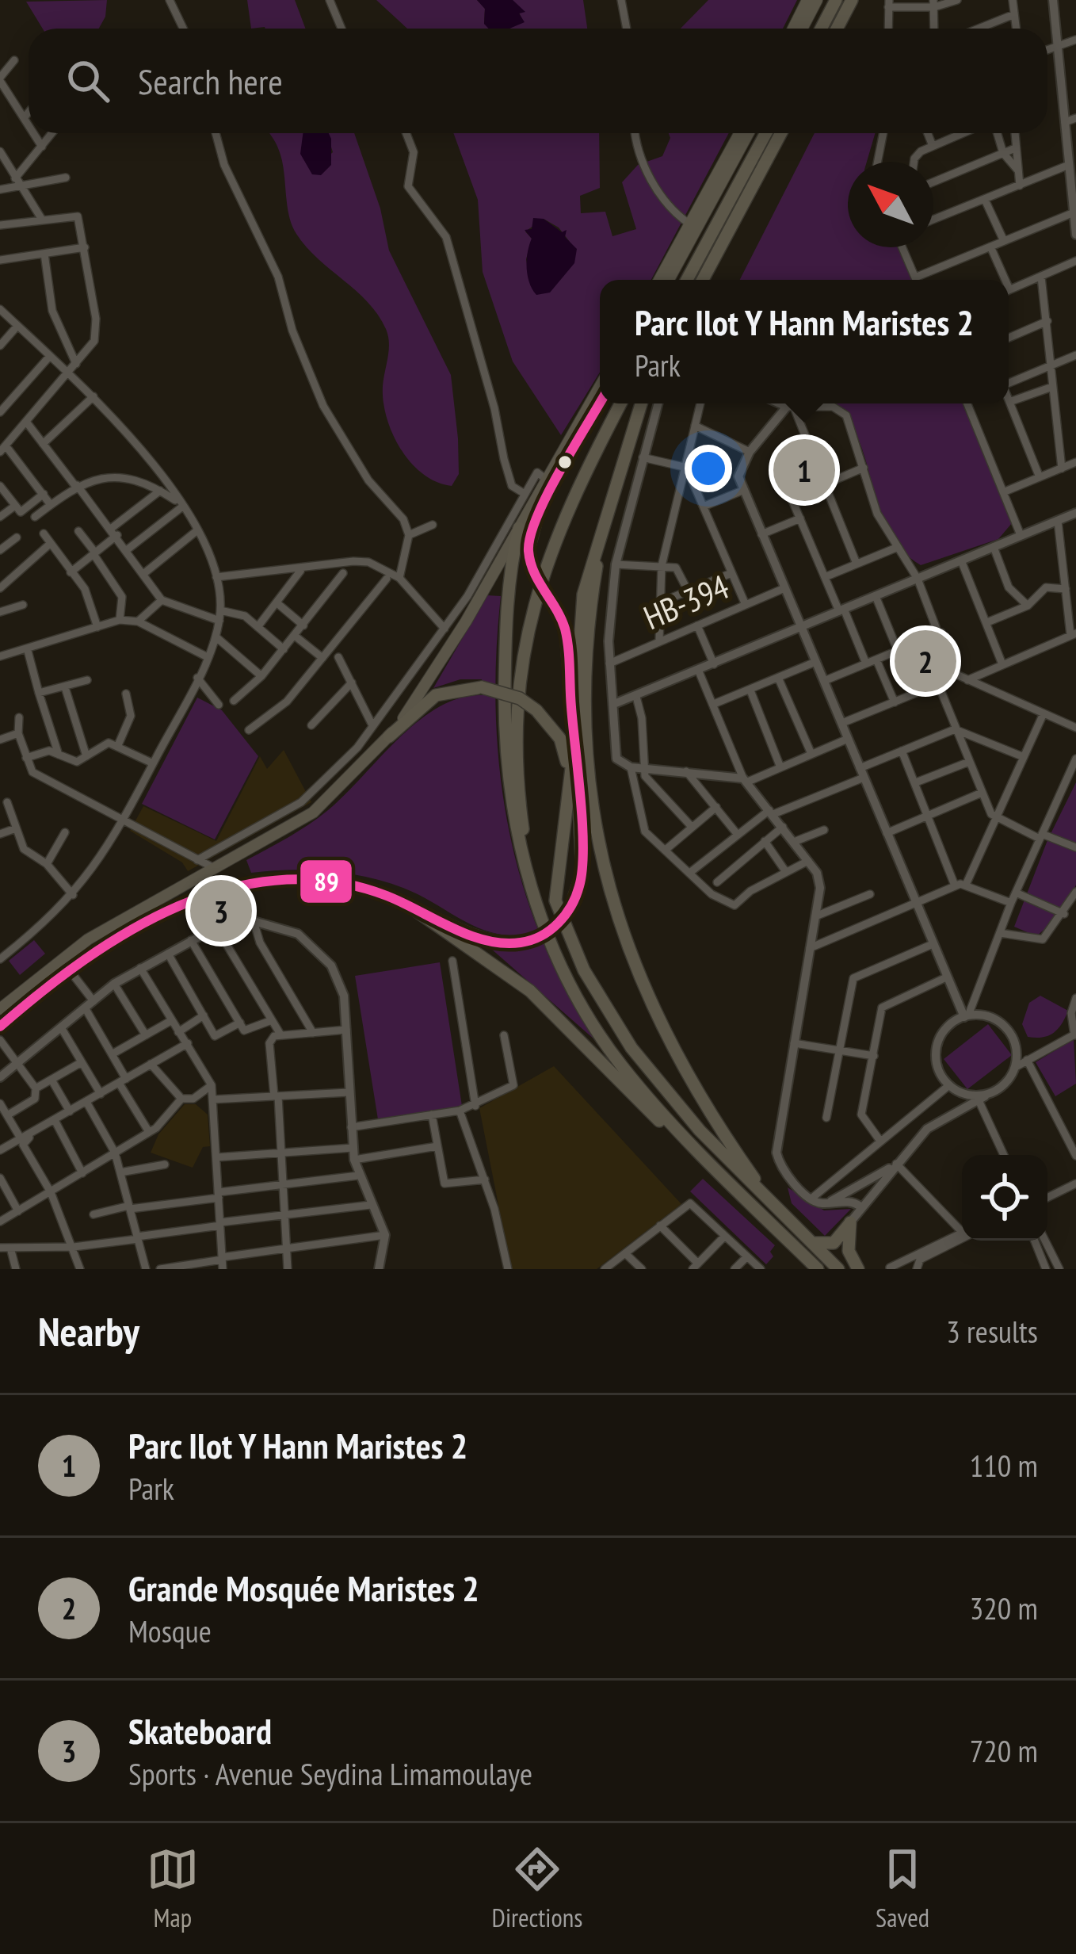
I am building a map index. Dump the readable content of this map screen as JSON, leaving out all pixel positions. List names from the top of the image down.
{
  "streets": {
    "street": ["HB-394"]
  },
  "lines": ["transit line 89"],
  "north": "top left",
  "page": {
    "search": "Search here",
    "popup": ["Parc Ilot Y Hann Maristes 2", "Park"],
    "pins": ["1", "2", "3"],
    "heading": ["Nearby", "3 results"],
    "list": [
      {
        "mark": "1",
        "name": "Parc Ilot Y Hann Maristes 2",
        "note": "Park",
        "value": "110 m"
      },
      {
        "mark": "2",
        "name": "Grande Mosquée Maristes 2",
        "note": "Mosque",
        "value": "320 m"
      },
      {
        "mark": "3",
        "name": "Skateboard",
        "note": "Sports · Avenue Seydina Limamoulaye",
        "value": "720 m"
      }
    ],
    "nav": ["Map", "Directions", "Saved"]
  }
}
